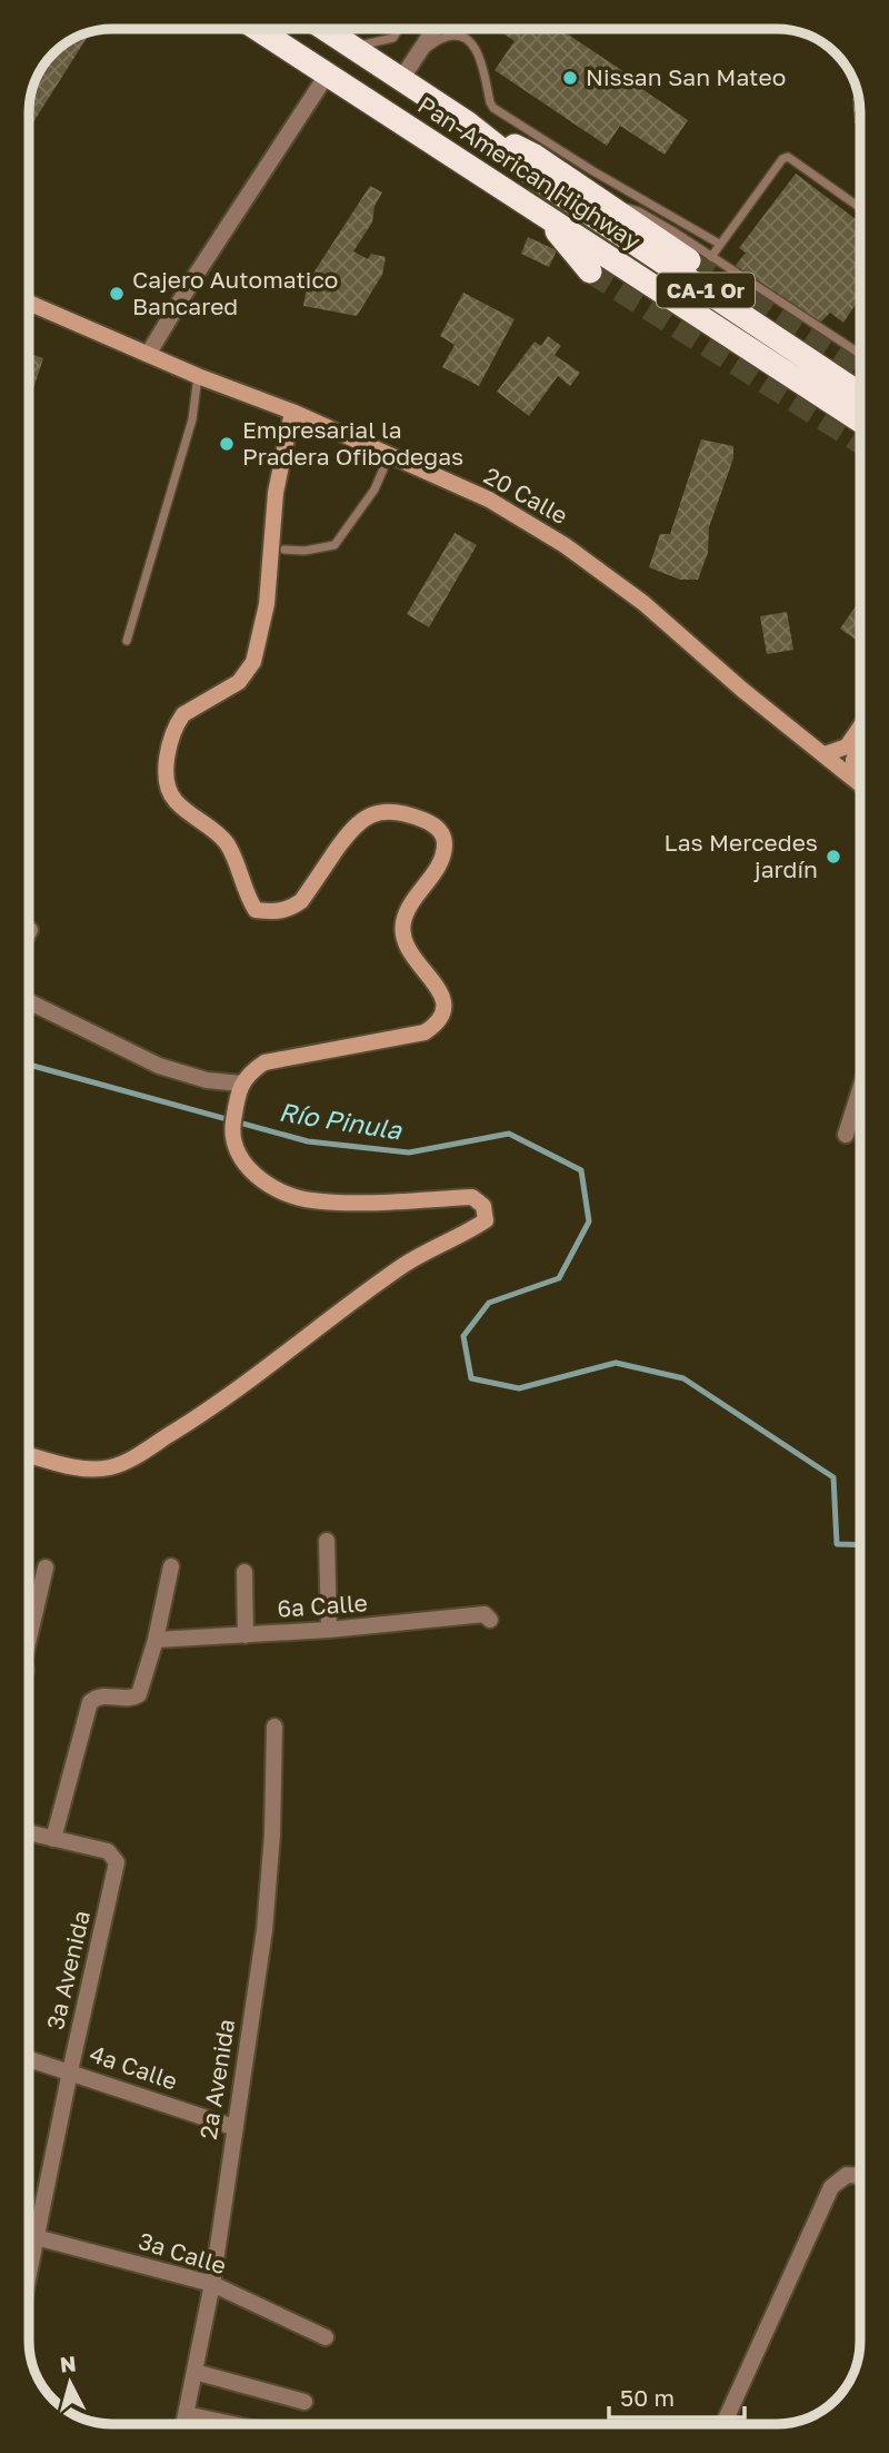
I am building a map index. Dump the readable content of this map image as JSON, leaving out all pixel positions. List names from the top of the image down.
{
  "streets": {
    "highway": ["Pan-American Highway", "CA-1 Or"],
    "street": [
      "20 Calle",
      "6a Calle",
      "3a Avenida",
      "4a Calle",
      "2a Avenida",
      "3a Calle"
    ]
  },
  "crossings": [
    ["3a Avenida", "4a Calle"],
    ["3a Avenida", "3a Calle"],
    ["4a Calle", "2a Avenida"],
    ["2a Avenida", "3a Calle"]
  ],
  "water": ["Río Pinula"],
  "places": [
    "Nissan San Mateo",
    "Cajero Automatico Bancared",
    "Empresarial la Pradera Ofibodegas",
    "Las Mercedes jardín"
  ],
  "scale_bar": "50 m",
  "north": "top"
}
